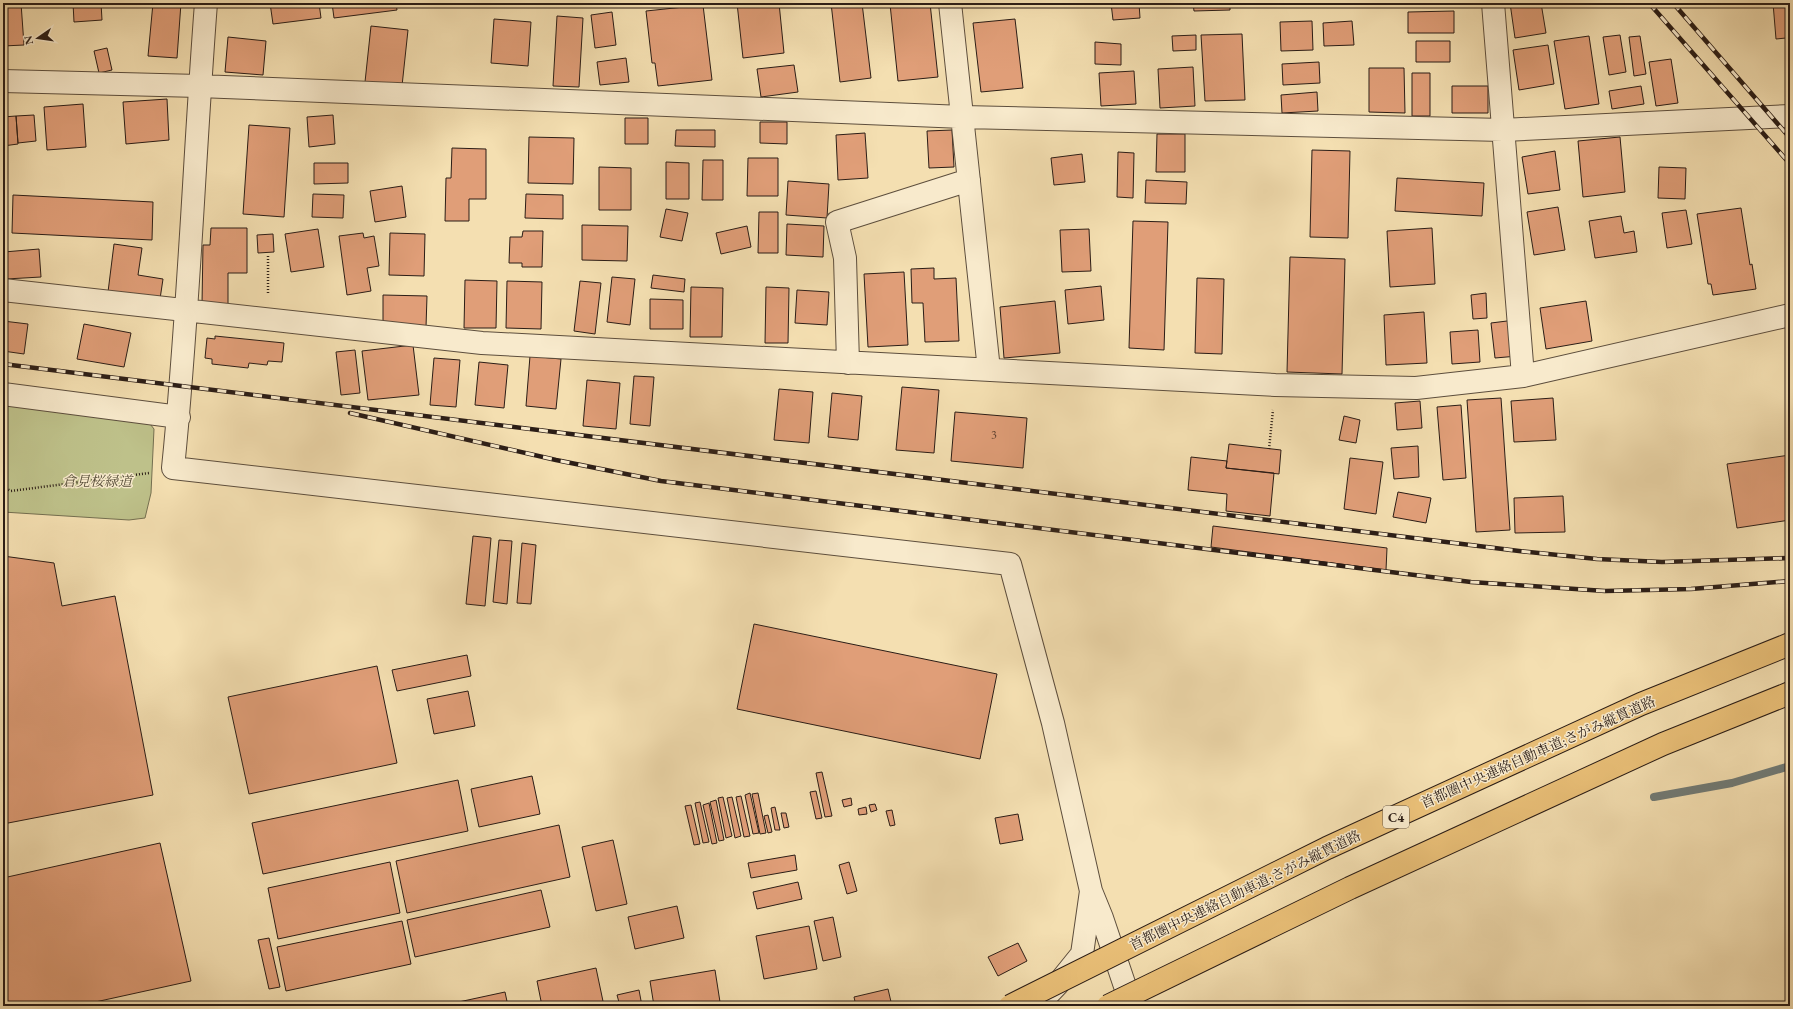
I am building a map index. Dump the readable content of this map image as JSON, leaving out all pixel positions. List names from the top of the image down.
{
  "streets": {
    "highway": ["首都圏中央連絡自動車道;さがみ縦貫道路", "C4"]
  },
  "parks": ["倉見桜緑道"],
  "house_numbers": ["3"],
  "north": "left"
}
